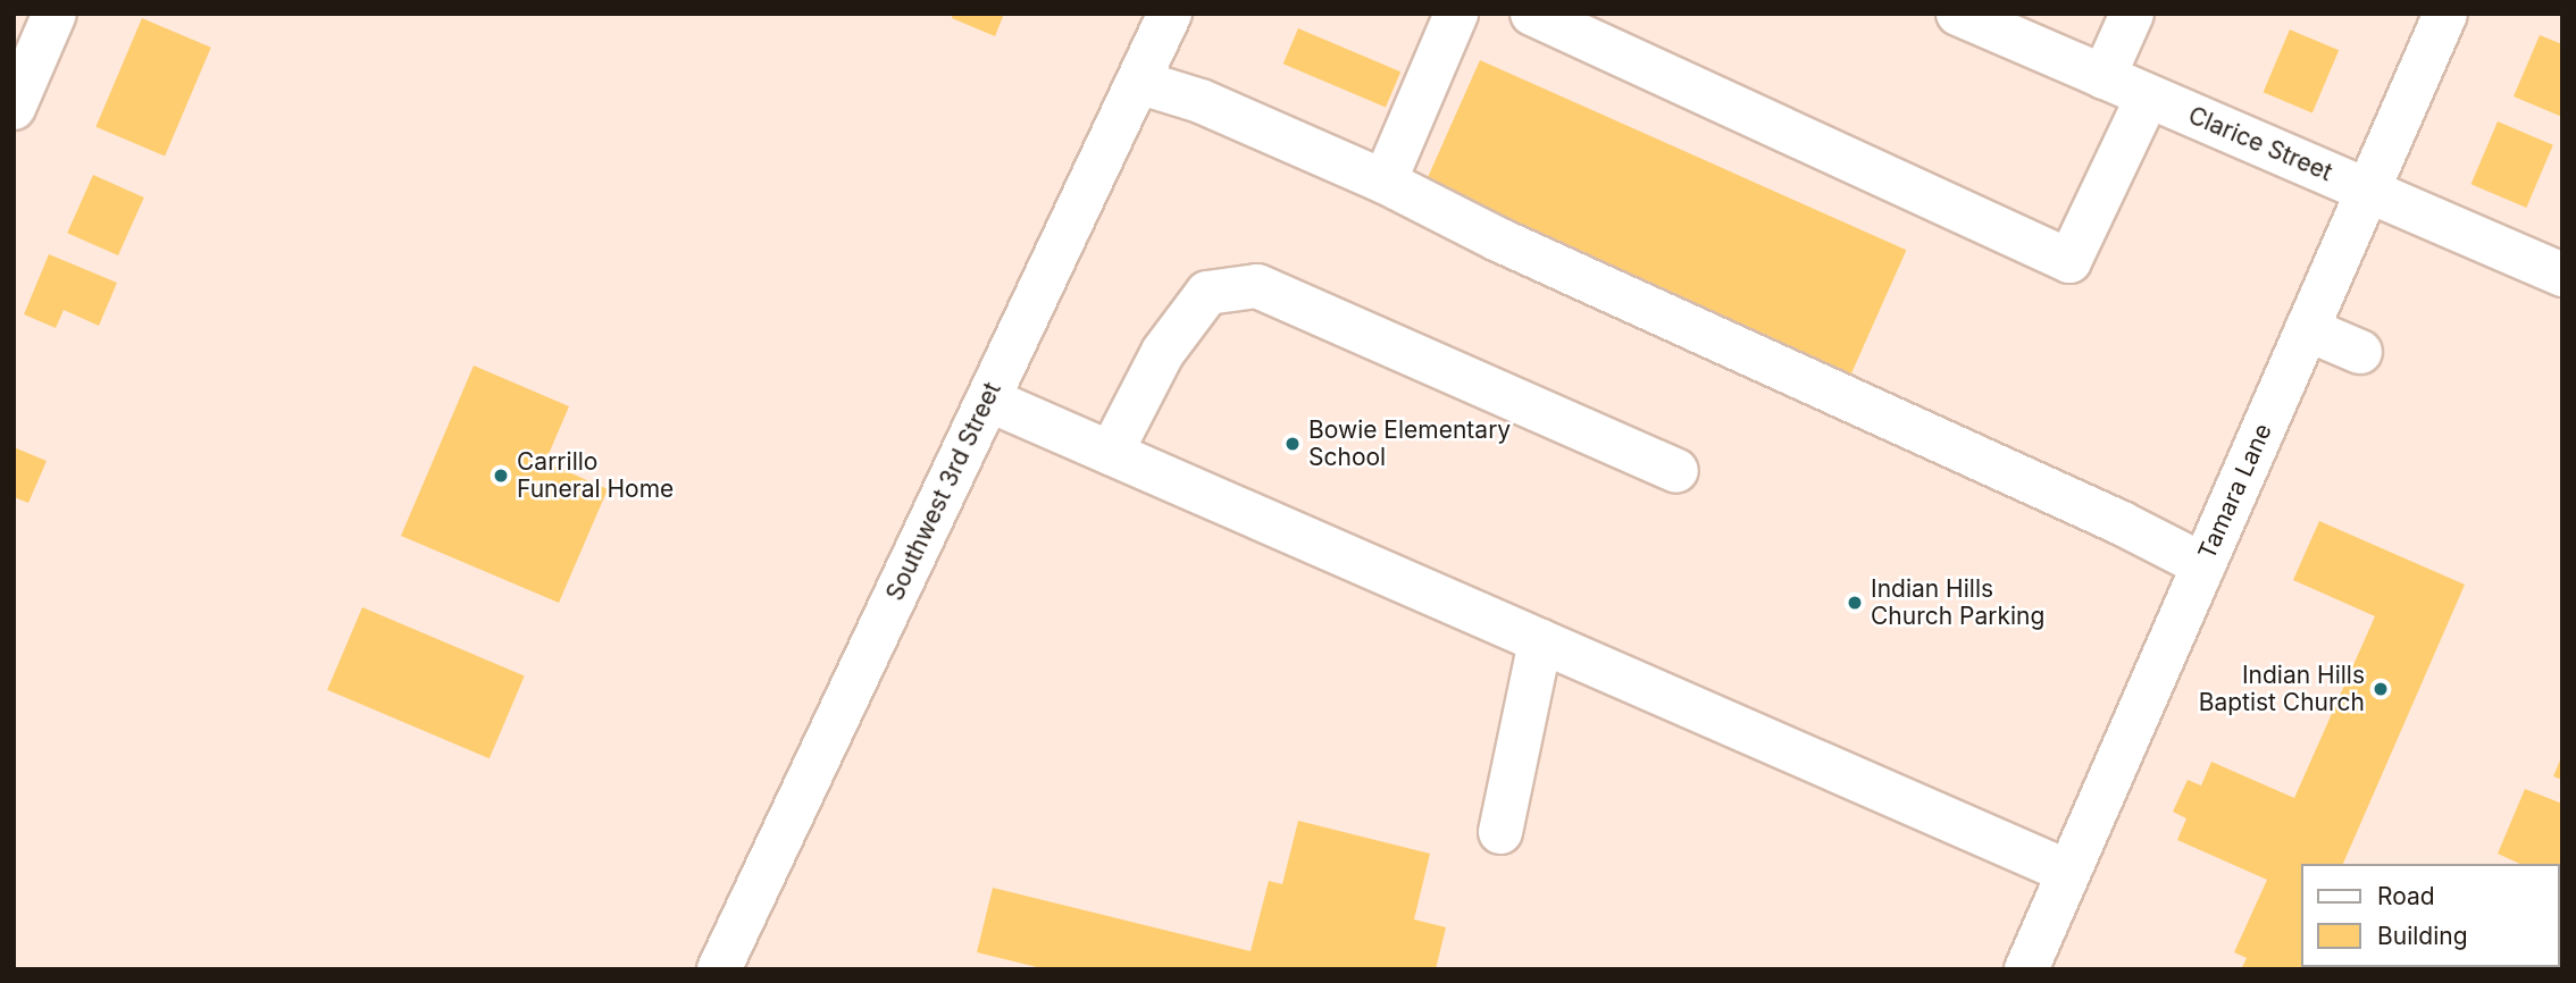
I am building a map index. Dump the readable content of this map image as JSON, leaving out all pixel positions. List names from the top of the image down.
{
  "streets": {
    "street": ["Clarice Street", "Southwest 3rd Street", "Tamara Lane"]
  },
  "crossings": [
    ["Clarice Street", "Tamara Lane"]
  ],
  "places": [
    "Bowie Elementary School",
    "Carrillo Funeral Home",
    "Indian Hills Church Parking",
    "Indian Hills Baptist Church"
  ],
  "legend": ["Road", "Building"]
}
